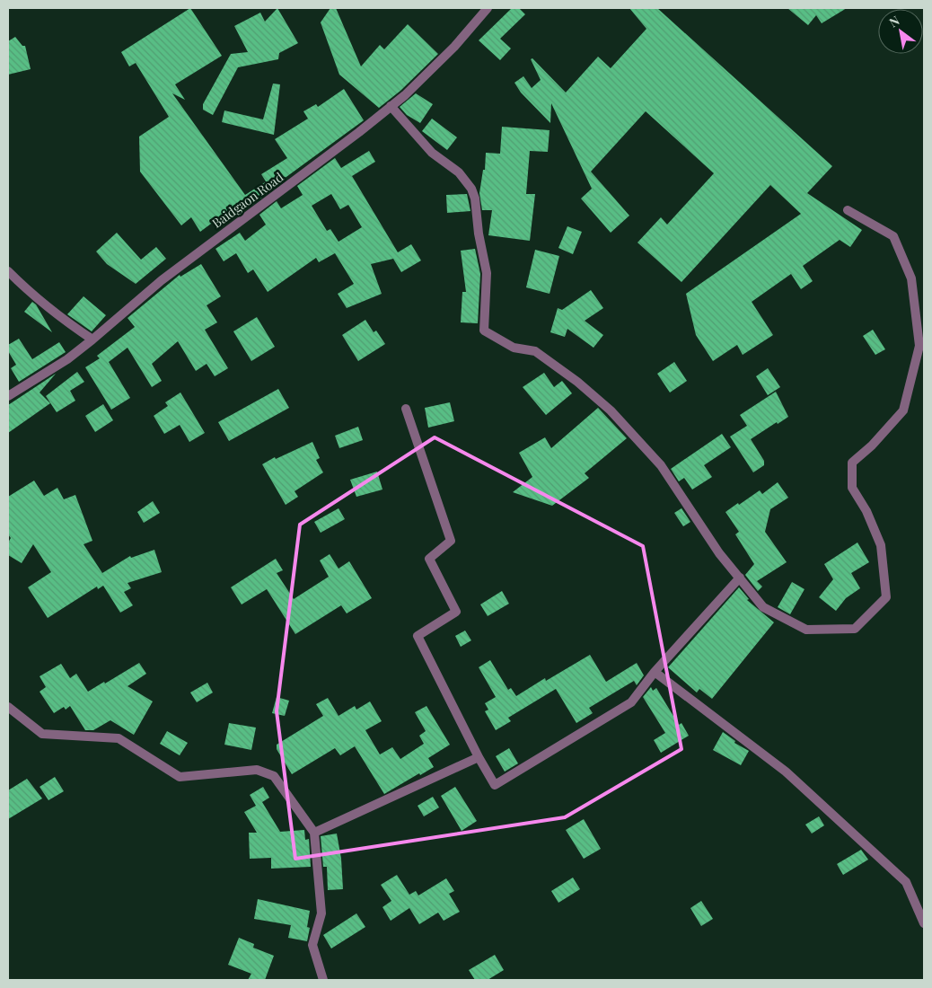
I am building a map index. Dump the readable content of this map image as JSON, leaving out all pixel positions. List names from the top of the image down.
{
  "streets": {
    "street": ["Baidgaon Road"]
  },
  "north": "top left"
}
